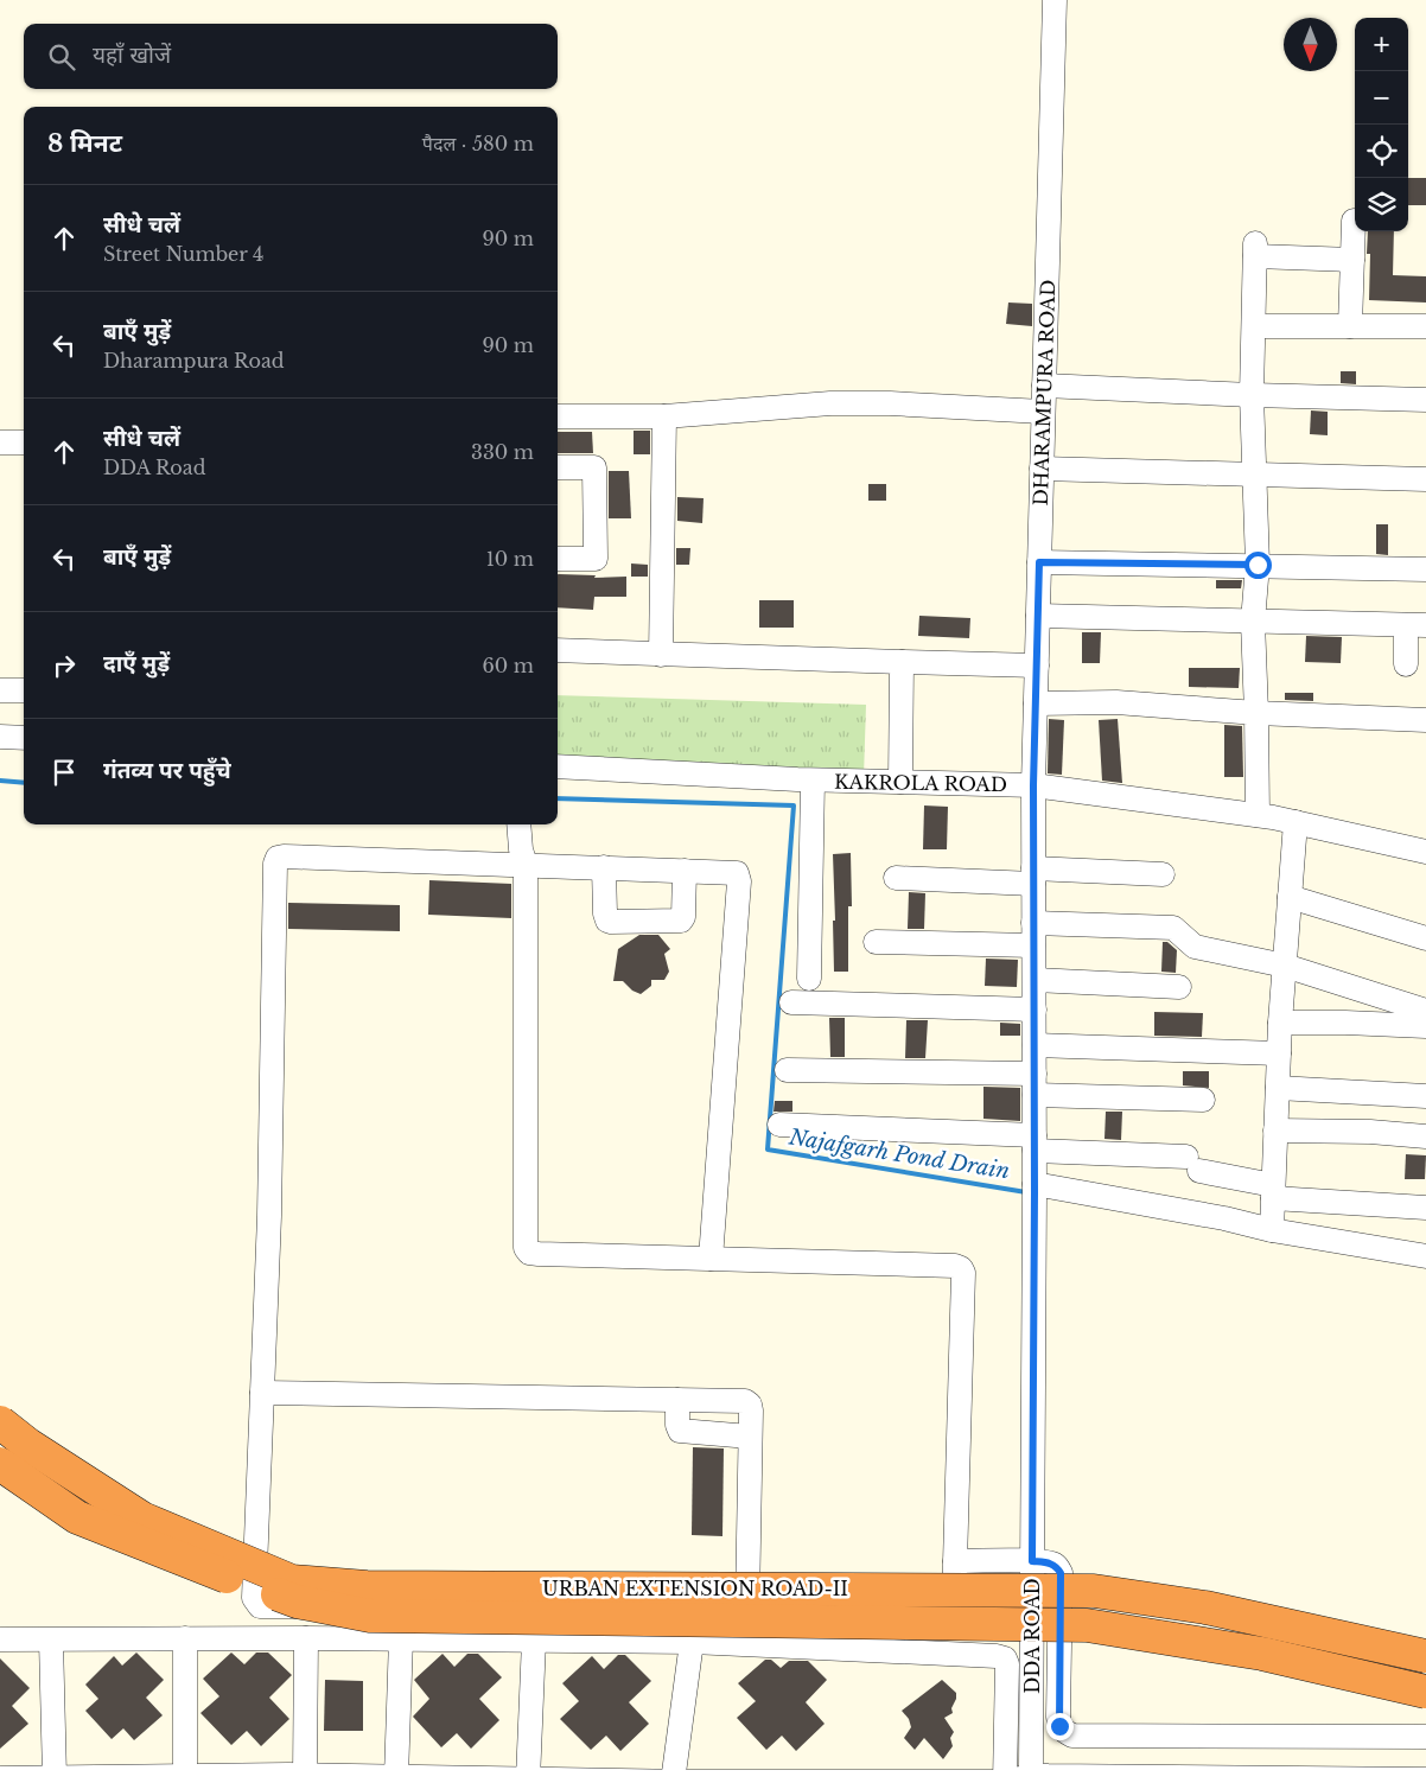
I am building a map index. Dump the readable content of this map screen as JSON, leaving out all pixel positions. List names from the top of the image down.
{
  "streets": {
    "highway": ["URBAN EXTENSION ROAD-II"],
    "street": ["DHARAMPURA ROAD", "KAKROLA ROAD", "DDA ROAD"]
  },
  "crossings": [
    ["DHARAMPURA ROAD", "KAKROLA ROAD"],
    ["DHARAMPURA ROAD", "DDA ROAD"],
    ["KAKROLA ROAD", "DDA ROAD"]
  ],
  "water": ["Najafgarh Pond Drain"],
  "north": "bottom",
  "page": {
    "map_buttons": ["+", "−"],
    "search": "यहाँ खोजें",
    "heading": ["8 मिनट", "पैदल · 580 m"],
    "list": [
      ["सीधे चलें", "Street Number 4", "90 m"],
      ["बाएँ मुड़ें", "Dharampura Road", "90 m"],
      ["सीधे चलें", "DDA Road", "330 m"],
      ["बाएँ मुड़ें", "10 m"],
      ["दाएँ मुड़ें", "60 m"],
      "गंतव्य पर पहुँचे"
    ]
  }
}
